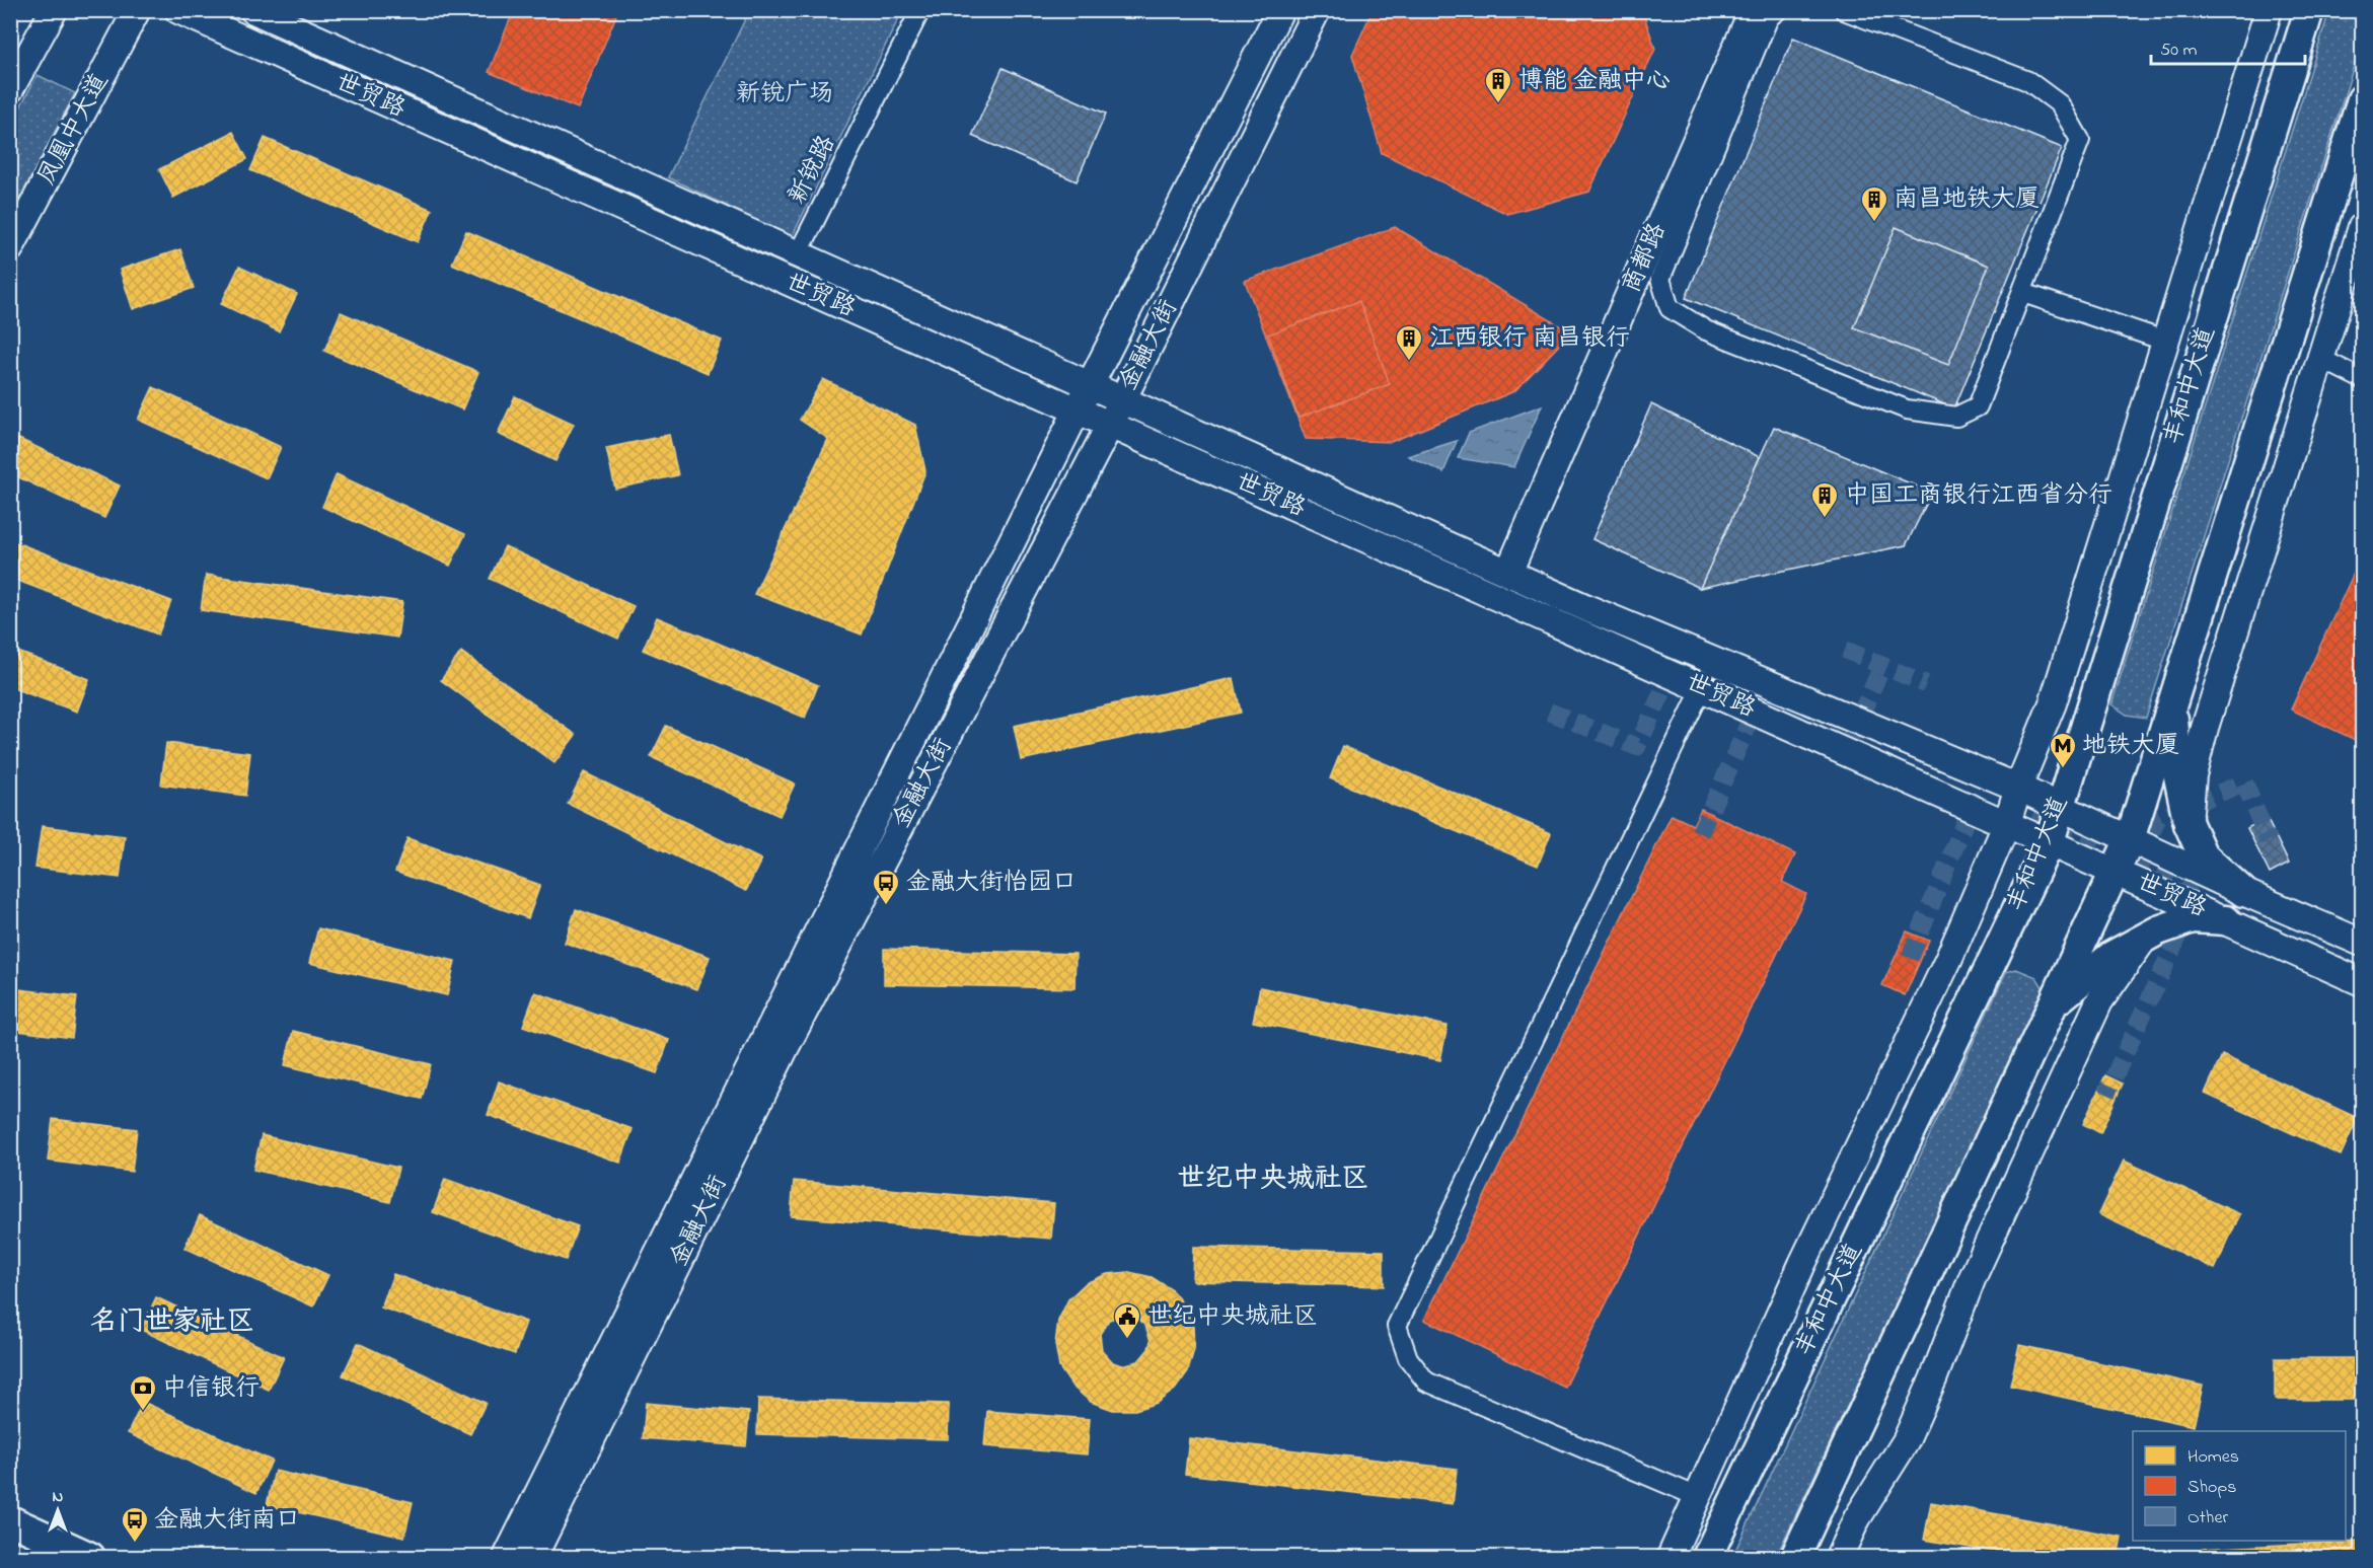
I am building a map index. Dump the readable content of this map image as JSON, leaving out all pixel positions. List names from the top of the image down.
{
  "streets": {
    "main road": [
      "世贸路",
      "凤凰中大道",
      "商都路",
      "金融大街",
      "丰和中大道"
    ],
    "street": ["新锐路"]
  },
  "crossings": [
    ["世贸路", "新锐路"],
    ["世贸路", "商都路"],
    ["世贸路", "金融大街"],
    ["世贸路", "丰和中大道"]
  ],
  "districts": ["世纪中央城社区", "名门世家社区"],
  "parks": ["新锐广场"],
  "places": {
    "building": [
      "博能 金融中心",
      "南昌地铁大厦",
      "江西银行 南昌银行",
      "中国工商银行江西省分行"
    ],
    "metro station": ["地铁大厦"],
    "bus stop": ["金融大街怡园口", "金融大街南口"],
    "public building": ["世纪中央城社区"],
    "bank": ["中信银行"]
  },
  "legend": ["Homes", "Shops", "Other"],
  "scale_bar": "50 m",
  "north": "top"
}
